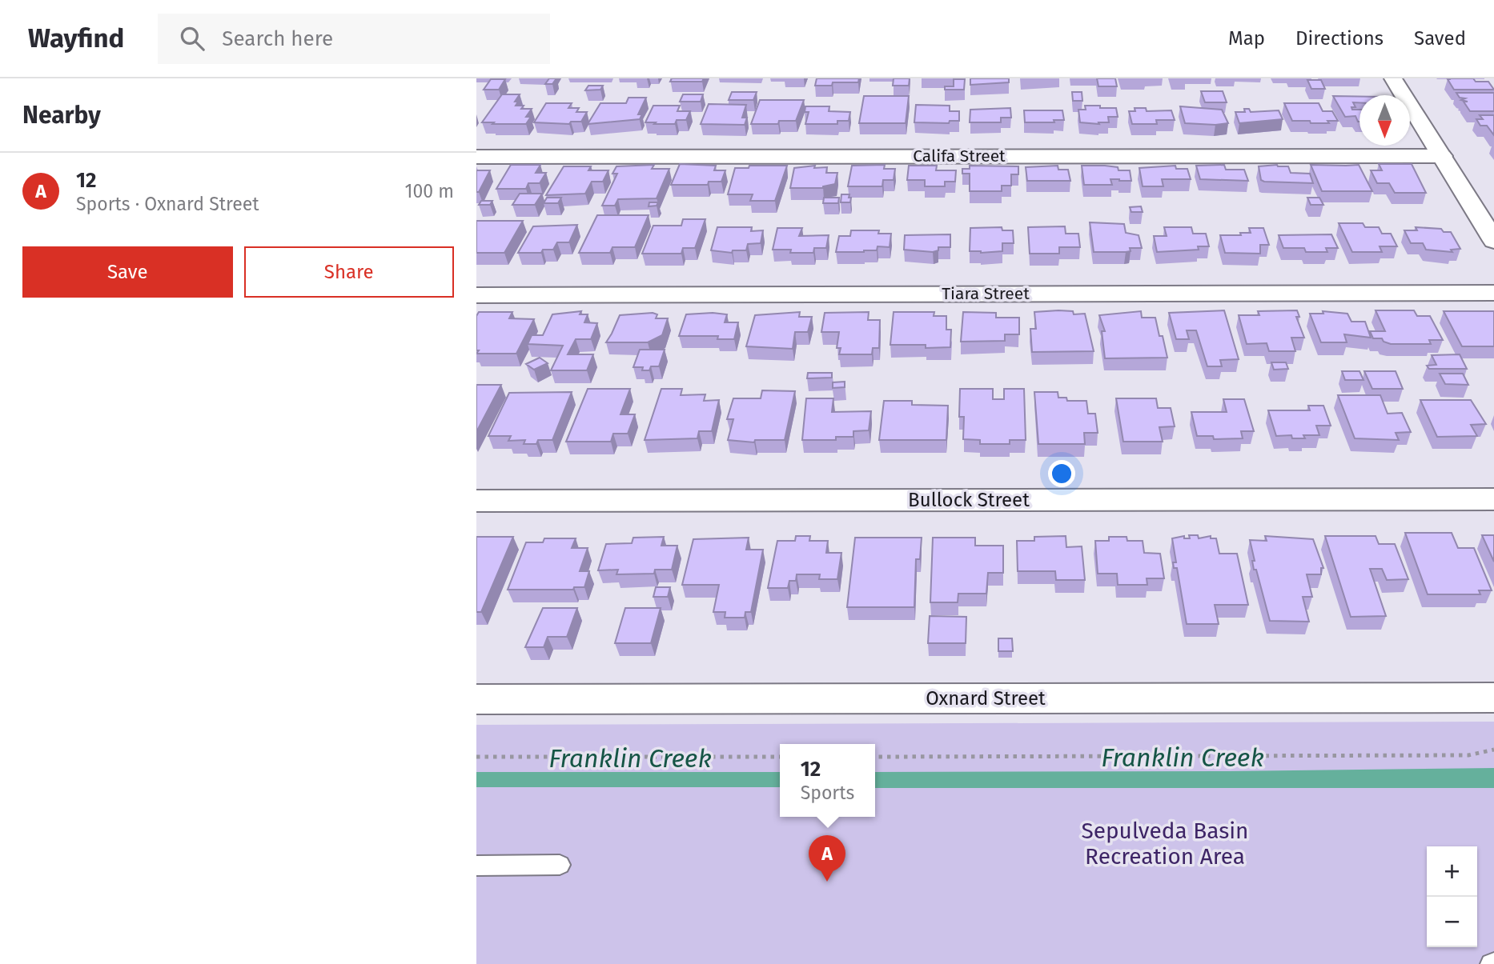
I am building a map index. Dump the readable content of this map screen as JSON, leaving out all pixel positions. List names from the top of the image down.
{
  "streets": {
    "street": [
      "Califa Street",
      "Tiara Street",
      "Bullock Street",
      "Oxnard Street"
    ]
  },
  "water": ["Franklin Creek"],
  "parks": ["Sepulveda Basin Recreation Area"],
  "north": "bottom",
  "page": {
    "header": "Wayfind",
    "search": "Search here",
    "nav": ["Map", "Directions", "Saved"],
    "heading": "Nearby",
    "list": [
      {
        "mark": "A",
        "name": "12",
        "note": "Sports · Oxnard Street",
        "value": "100 m"
      }
    ],
    "buttons": ["Save", "Share"],
    "popup": ["12", "Sports"],
    "pins": "A",
    "map_buttons": ["+", "−"]
  }
}
